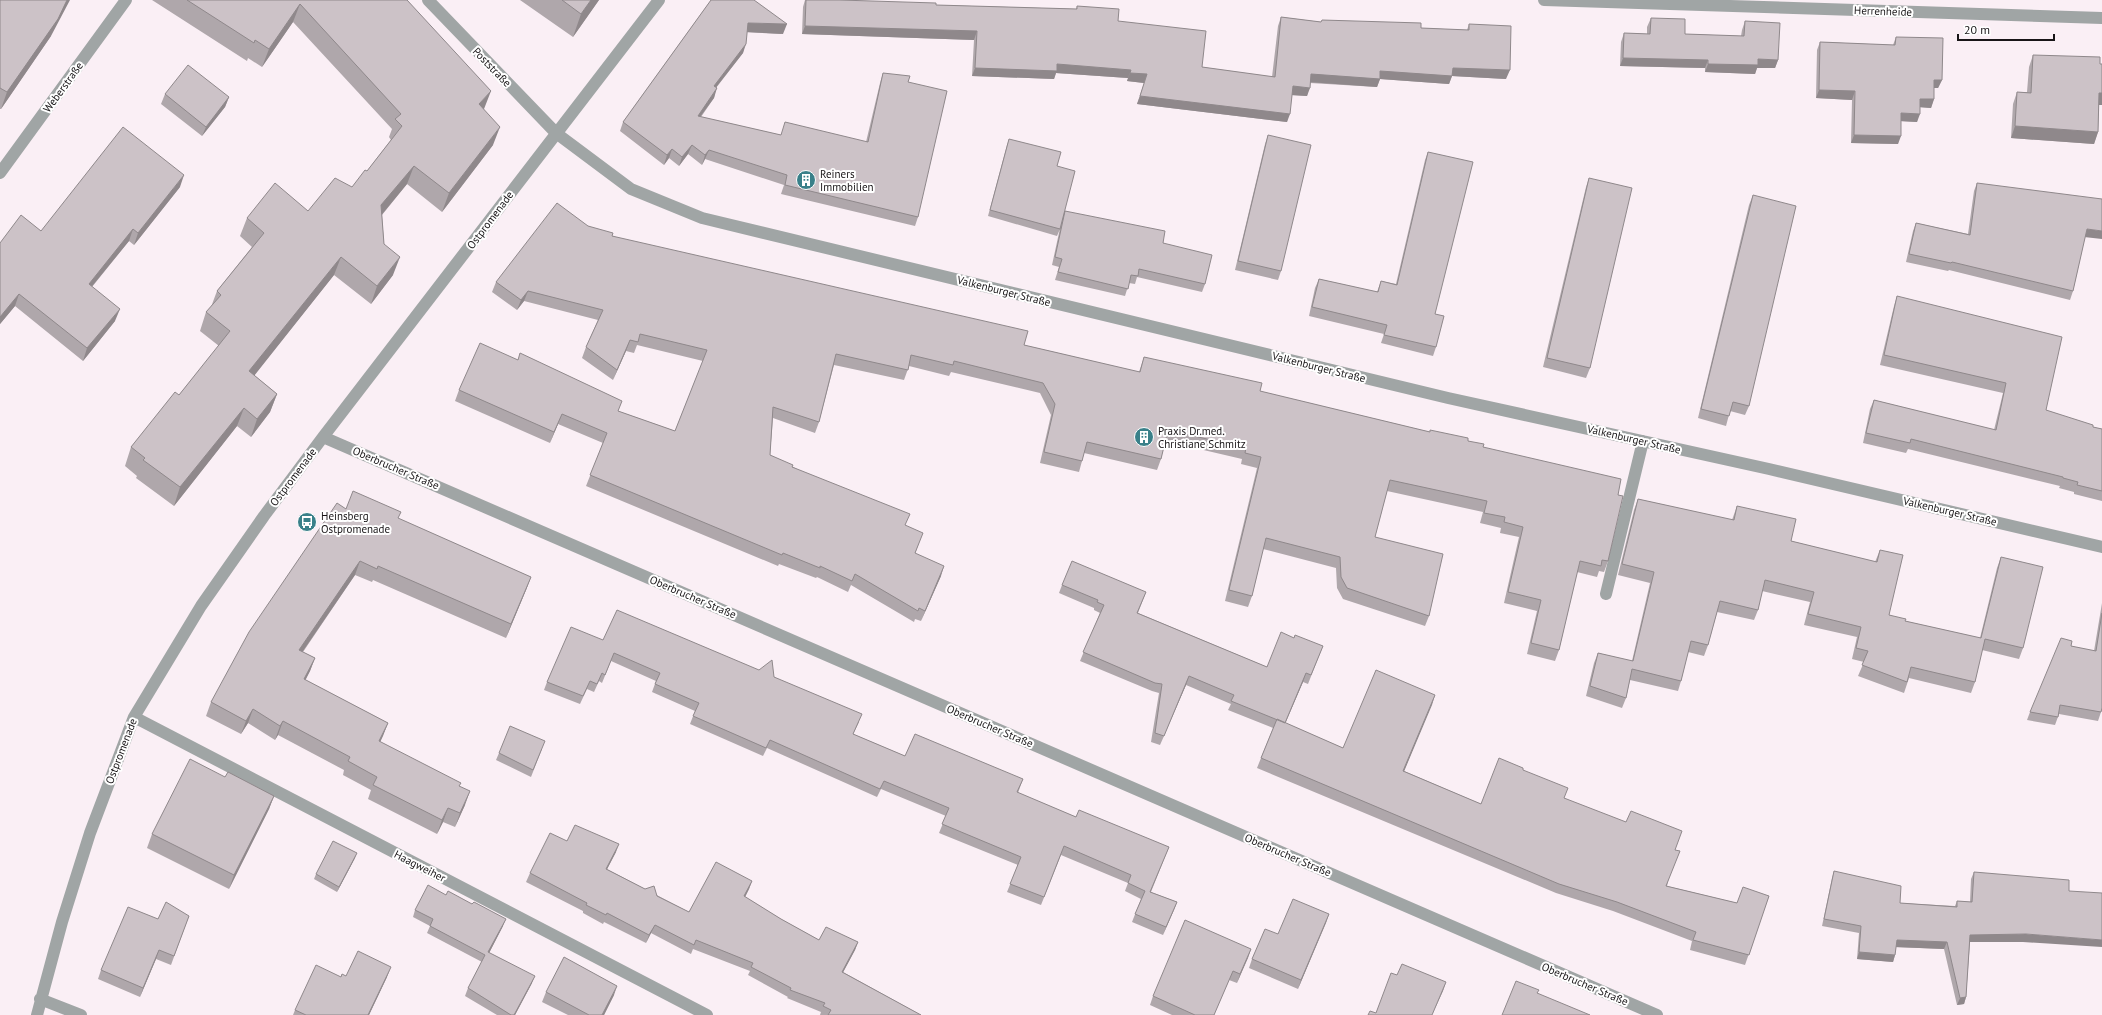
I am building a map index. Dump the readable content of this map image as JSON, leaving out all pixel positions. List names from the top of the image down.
{
  "streets": {
    "street": [
      "Herrenheide",
      "Poststraße",
      "Weberstraße",
      "Ostpromenade",
      "Valkenburger Straße",
      "Oberbrucher Straße",
      "Haagweiher"
    ]
  },
  "crossings": [
    ["Poststraße", "Ostpromenade"],
    ["Poststraße", "Valkenburger Straße"],
    ["Ostpromenade", "Valkenburger Straße"],
    ["Ostpromenade", "Oberbrucher Straße"],
    ["Ostpromenade", "Haagweiher"]
  ],
  "places": {
    "building": ["Reiners Immobilien", "Praxis Dr.med. Christiane Schmitz"],
    "bus stop": ["Heinsberg Ostpromenade"]
  },
  "scale_bar": "20 m"
}
